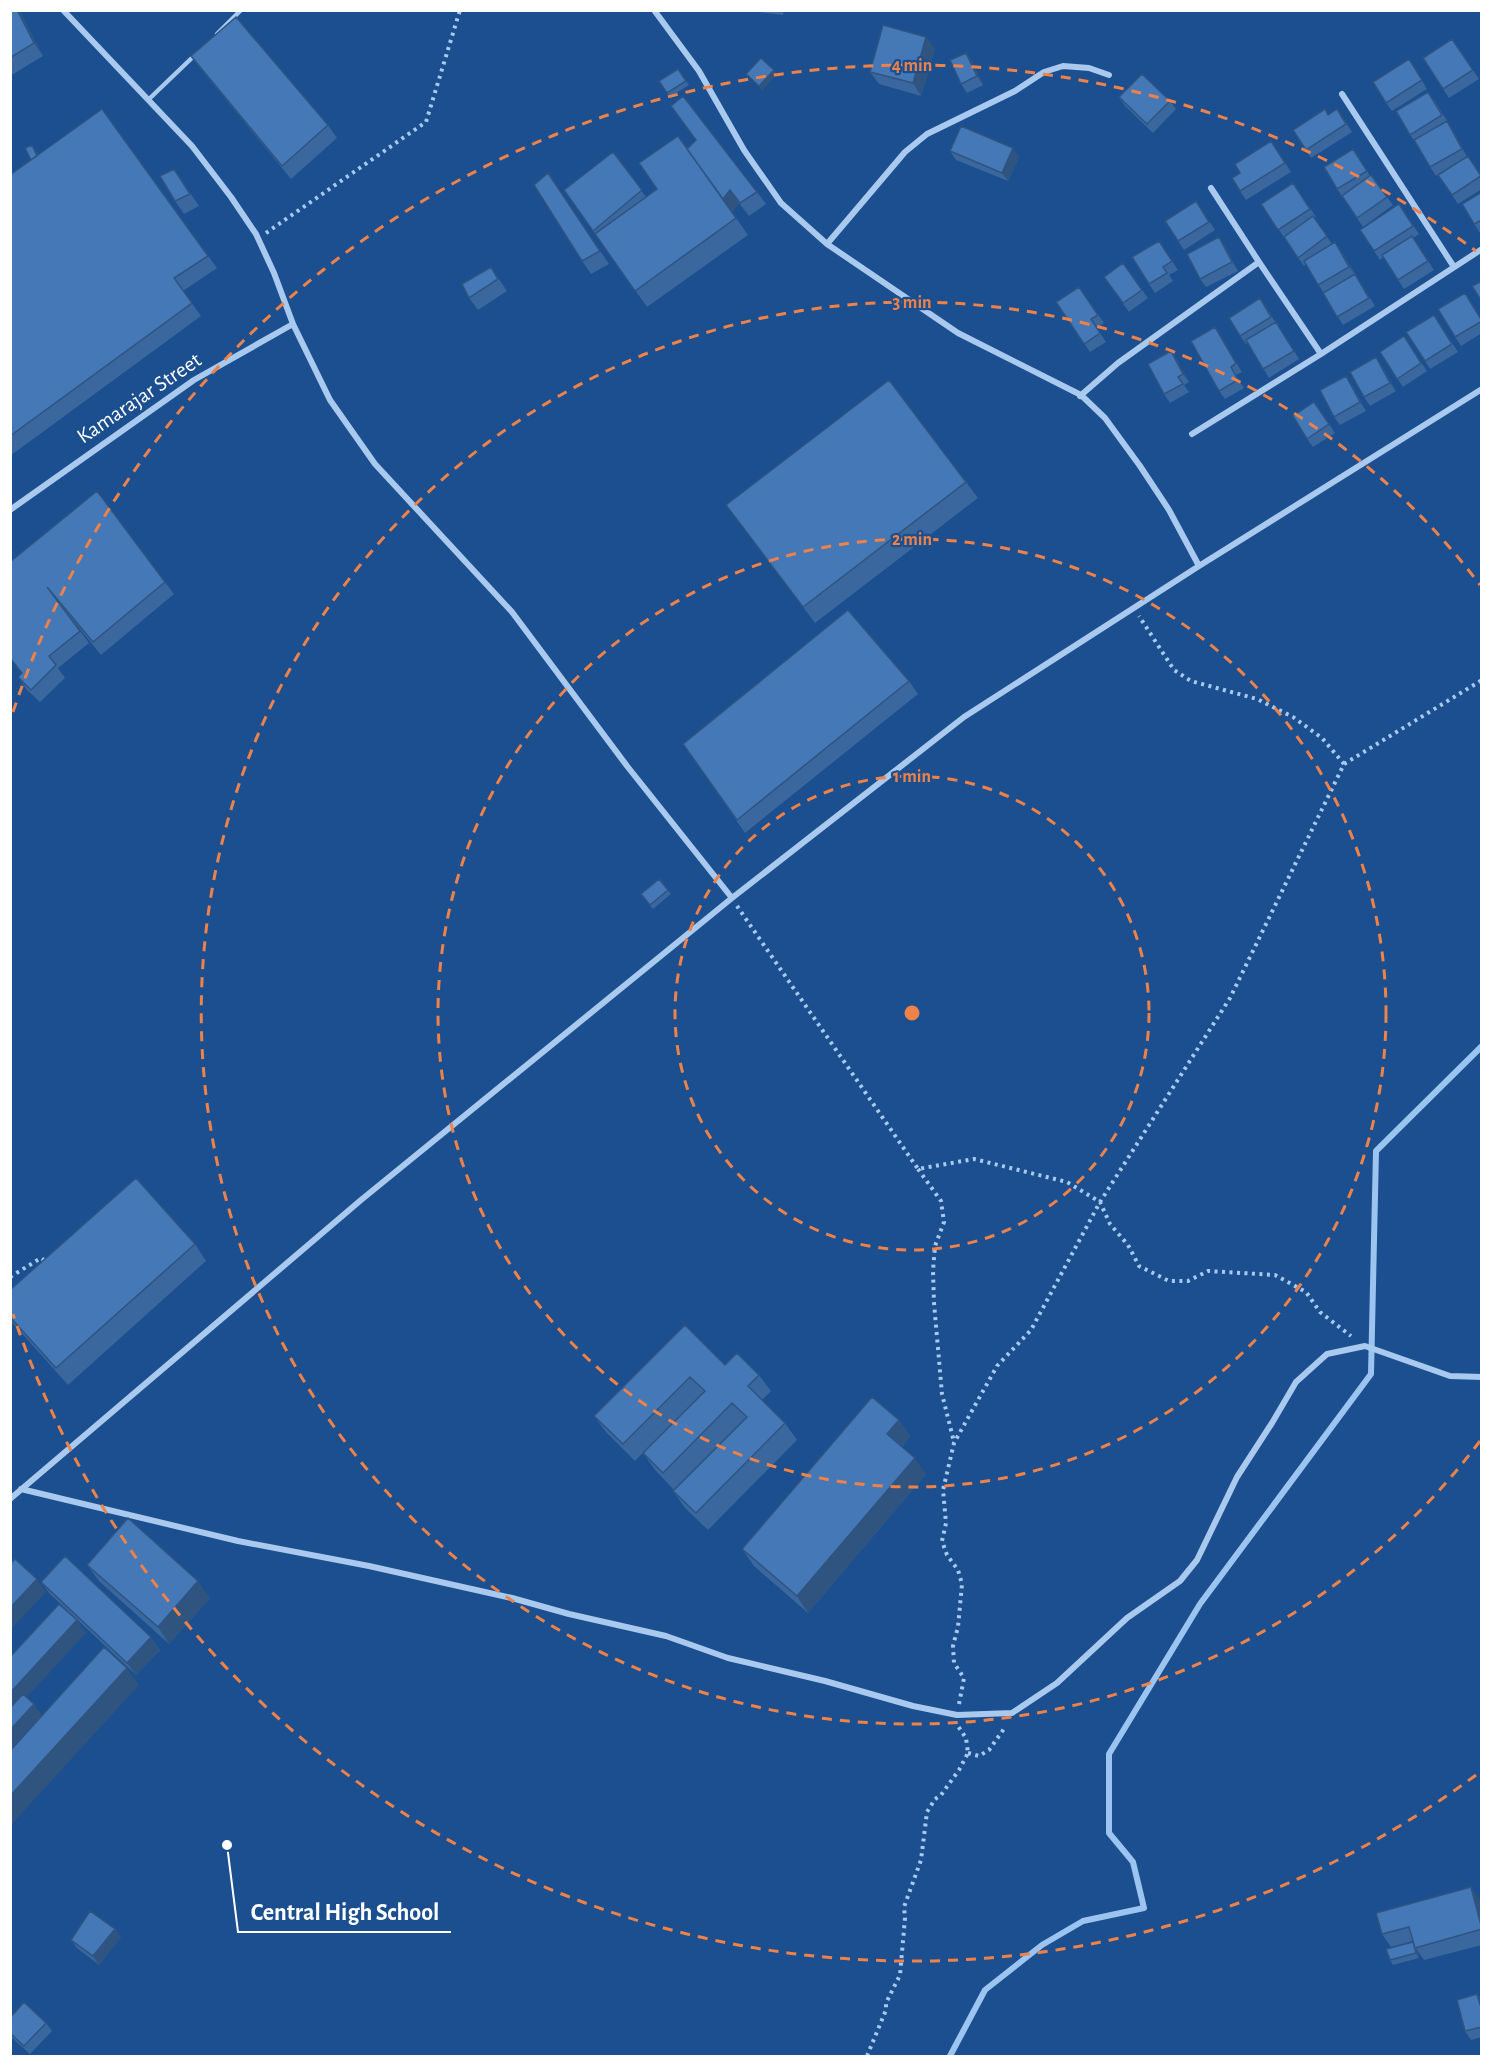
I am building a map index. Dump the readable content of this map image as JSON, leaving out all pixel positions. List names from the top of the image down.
{
  "streets": {
    "street": ["Kamarajar Street"]
  },
  "places": ["Central High School"],
  "rings": [
    "4 min",
    "3 min",
    "2 min",
    "1 min"
  ]
}
